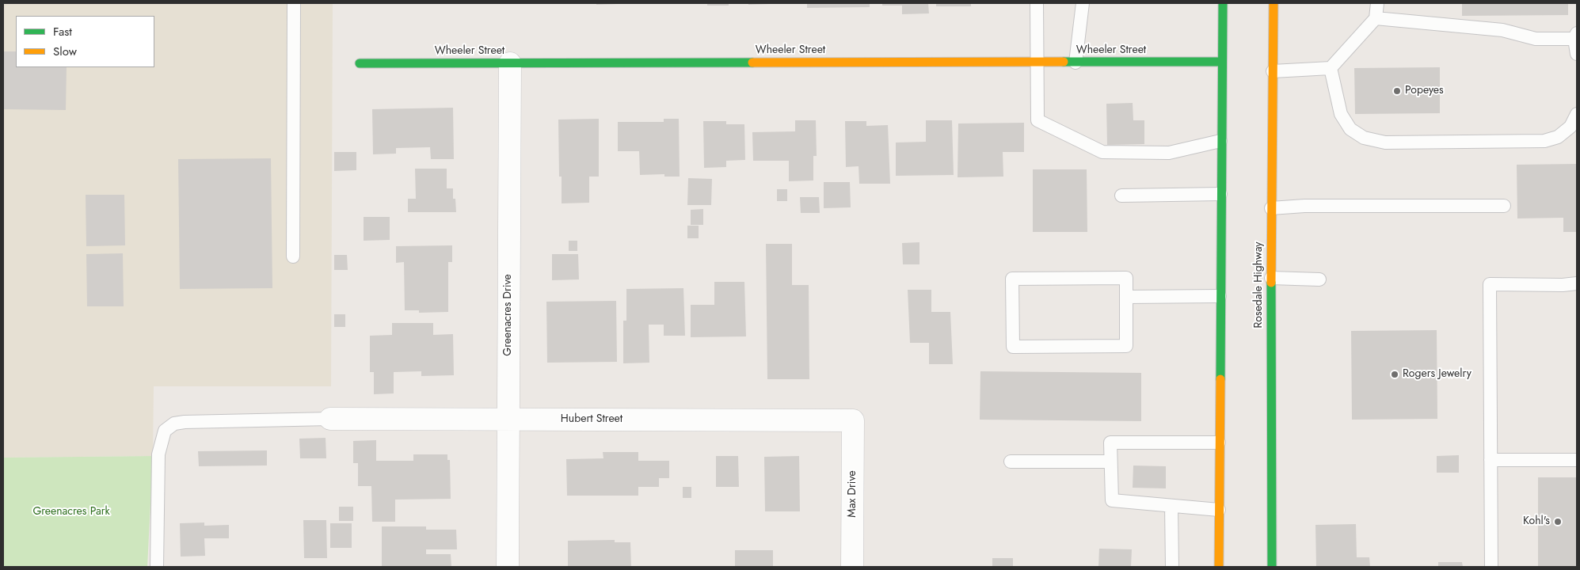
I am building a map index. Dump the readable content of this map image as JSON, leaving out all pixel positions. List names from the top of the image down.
{
  "streets": {
    "main road": ["Wheeler Street", "Rosedale Highway"],
    "street": ["Greenacres Drive", "Hubert Street", "Max Drive"]
  },
  "crossings": [
    ["Wheeler Street", "Greenacres Drive"],
    ["Greenacres Drive", "Hubert Street"],
    ["Hubert Street", "Max Drive"]
  ],
  "parks": ["Greenacres Park"],
  "places": ["Popeyes", "Rogers Jewelry", "Kohl's"],
  "legend": ["Fast", "Slow"]
}
